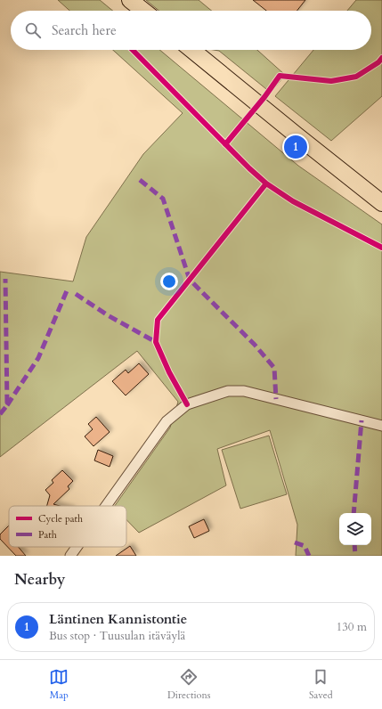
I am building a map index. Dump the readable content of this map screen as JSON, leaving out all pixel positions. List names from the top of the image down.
{
  "legend": ["Cycle path", "Path"],
  "page": {
    "search": "Search here",
    "pins": "1",
    "heading": "Nearby",
    "list": [
      {
        "mark": "1",
        "name": "Läntinen Kannistontie",
        "note": "Bus stop · Tuusulan itäväylä",
        "value": "130 m"
      }
    ],
    "nav": ["Map", "Directions", "Saved"]
  }
}
